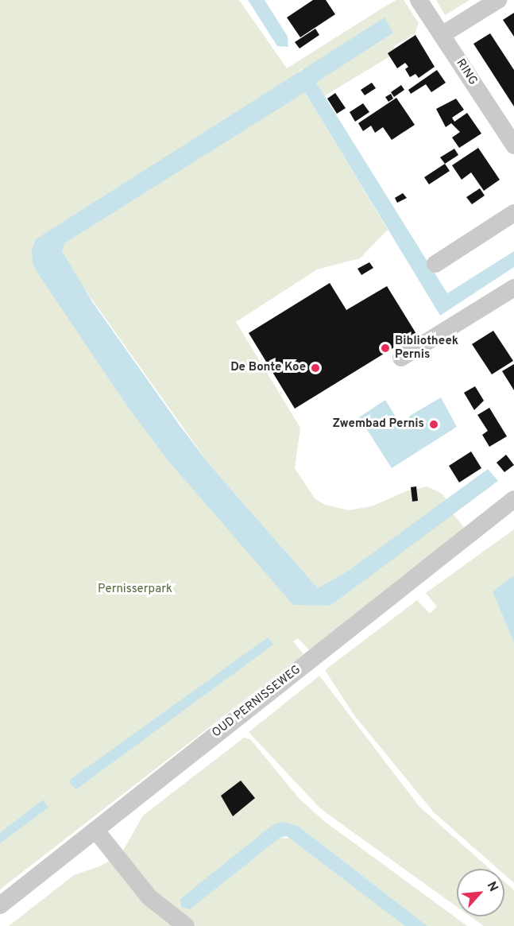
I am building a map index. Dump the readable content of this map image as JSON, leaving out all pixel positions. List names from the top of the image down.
{
  "streets": {
    "street": ["RING", "OUD PERNISSEWEG"]
  },
  "parks": ["Pernisserpark"],
  "places": ["Bibliotheek Pernis", "De Bonte Koe", "Zwembad Pernis"],
  "north": "top right"
}
